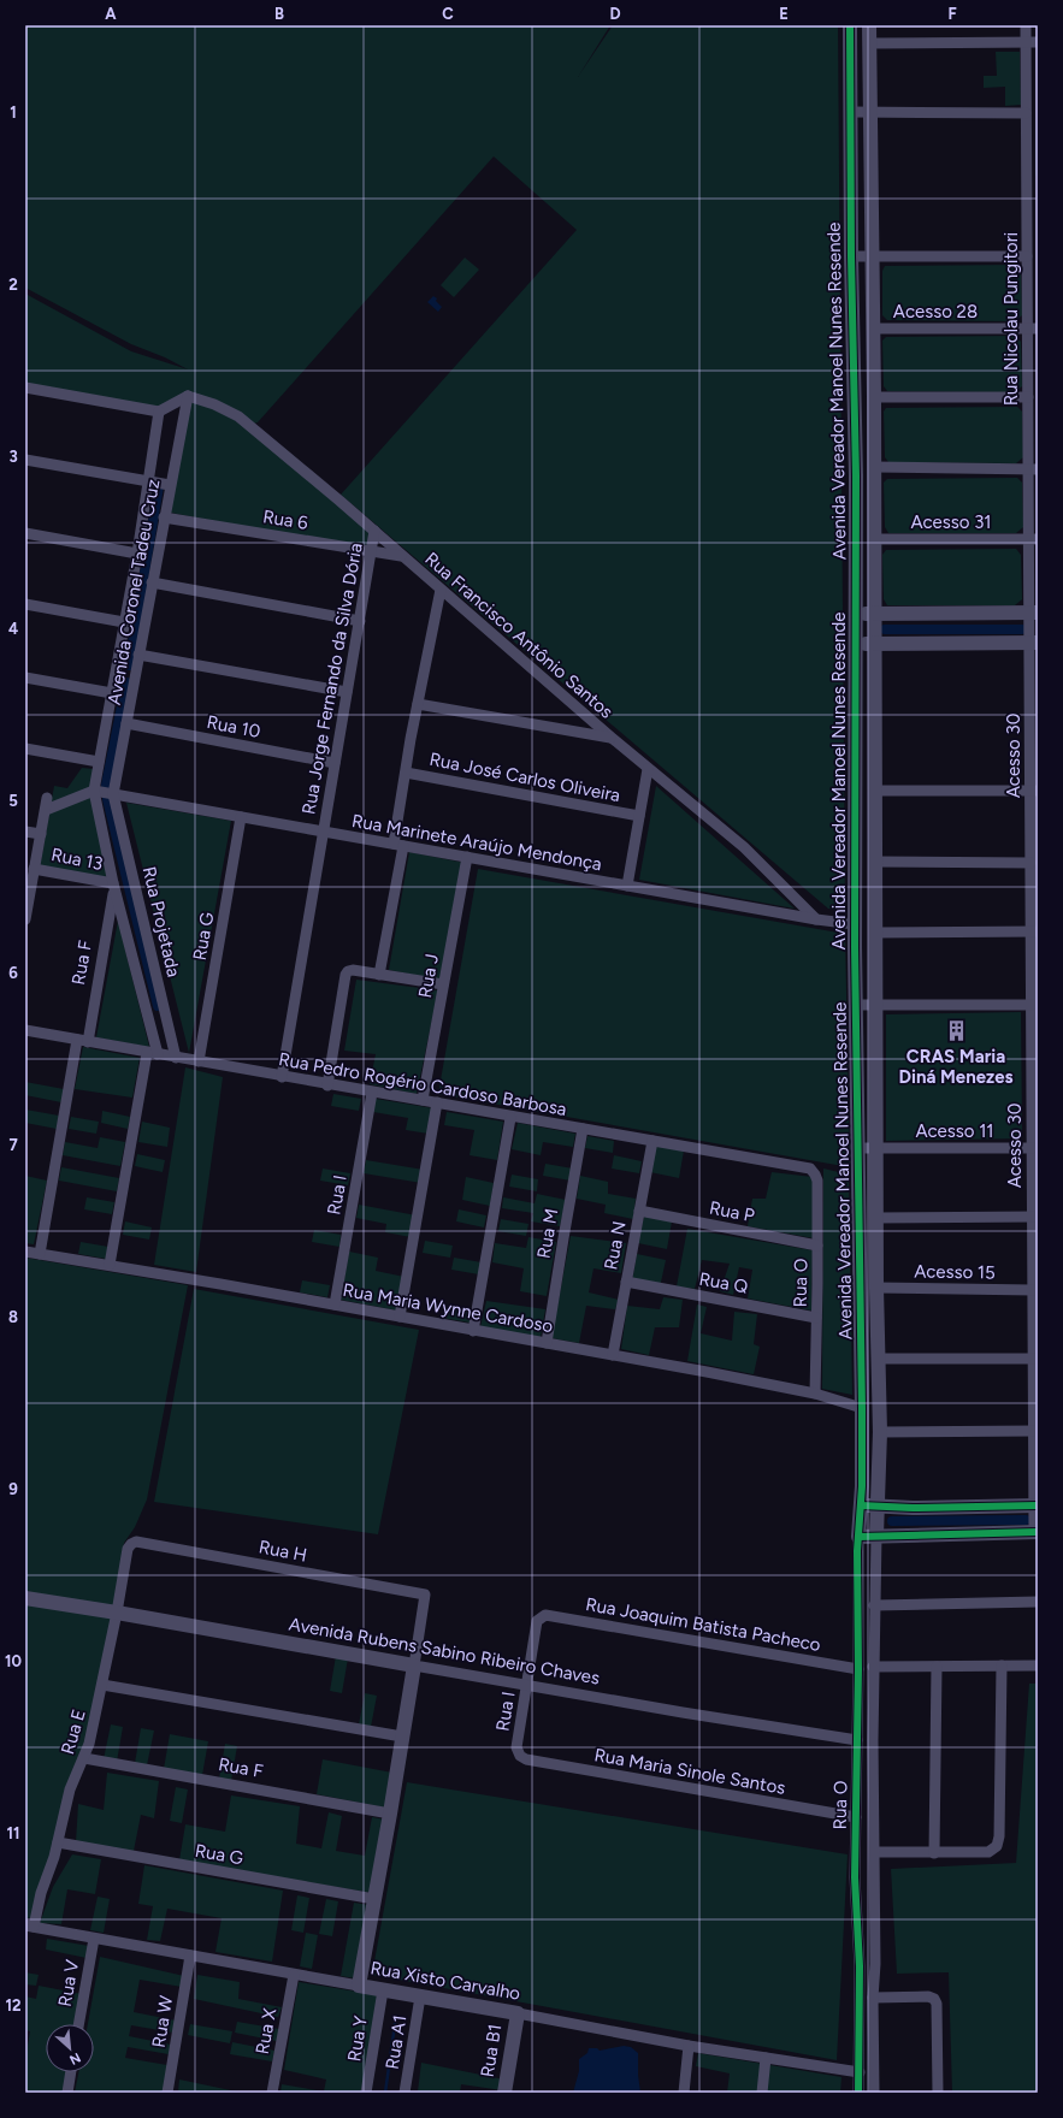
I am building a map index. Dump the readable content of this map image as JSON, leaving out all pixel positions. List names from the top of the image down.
{
  "streets": {
    "street": [
      "Acesso 28",
      "Rua Nicolau Pungitori",
      "Avenida Vereador Manoel Nunes Resende",
      "Rua 6",
      "Acesso 31",
      "Avenida Coronel Tadeu Cruz",
      "Rua Francisco Antônio Santos",
      "Rua Jorge Fernando da Silva Dória",
      "Rua 10",
      "Acesso 30",
      "Rua José Carlos Oliveira",
      "Rua Marinete Araújo Mendonça",
      "Rua 13",
      "Rua Projetada",
      "Rua G",
      "Rua F",
      "Rua J",
      "Rua Pedro Rogério Cardoso Barbosa",
      "Acesso 11",
      "Rua I",
      "Rua P",
      "Rua M",
      "Rua N",
      "Acesso 15",
      "Rua Q",
      "Rua O",
      "Rua Maria Wynne Cardoso",
      "Rua H",
      "Rua Joaquim Batista Pacheco",
      "Avenida Rubens Sabino Ribeiro Chaves",
      "Rua E",
      "Rua Maria Sinole Santos",
      "Rua Xisto Carvalho",
      "Rua V",
      "Rua W",
      "Rua X",
      "Rua Y",
      "Rua A1",
      "Rua B1"
    ]
  },
  "crossings": [
    ["Acesso 28", "Rua Nicolau Pungitori"],
    ["Acesso 28", "Avenida Vereador Manoel Nunes Resende"],
    ["Rua Nicolau Pungitori", "Acesso 31"],
    ["Rua Nicolau Pungitori", "Acesso 30"],
    ["Avenida Vereador Manoel Nunes Resende", "Acesso 31"],
    ["Avenida Vereador Manoel Nunes Resende", "Rua Marinete Araújo Mendonça"],
    ["Avenida Vereador Manoel Nunes Resende", "Acesso 11"],
    ["Avenida Vereador Manoel Nunes Resende", "Acesso 15"],
    ["Avenida Vereador Manoel Nunes Resende", "Rua O"],
    ["Avenida Vereador Manoel Nunes Resende", "Rua Maria Wynne Cardoso"],
    ["Rua 6", "Avenida Coronel Tadeu Cruz"],
    ["Rua 6", "Rua Francisco Antônio Santos"],
    ["Rua 6", "Rua Jorge Fernando da Silva Dória"],
    ["Avenida Coronel Tadeu Cruz", "Rua Francisco Antônio Santos"],
    ["Avenida Coronel Tadeu Cruz", "Rua 10"],
    ["Avenida Coronel Tadeu Cruz", "Rua Marinete Araújo Mendonça"],
    ["Avenida Coronel Tadeu Cruz", "Rua Projetada"],
    ["Rua Francisco Antônio Santos", "Rua Jorge Fernando da Silva Dória"],
    ["Rua Francisco Antônio Santos", "Rua Marinete Araújo Mendonça"],
    ["Rua Jorge Fernando da Silva Dória", "Rua 10"],
    ["Rua Jorge Fernando da Silva Dória", "Rua Marinete Araújo Mendonça"],
    ["Rua Jorge Fernando da Silva Dória", "Rua Pedro Rogério Cardoso Barbosa"],
    ["Acesso 30", "Acesso 11"],
    ["Acesso 30", "Acesso 15"],
    ["Rua Marinete Araújo Mendonça", "Rua Projetada"],
    ["Rua Marinete Araújo Mendonça", "Rua G"],
    ["Rua Marinete Araújo Mendonça", "Rua J"],
    ["Rua 13", "Rua Projetada"],
    ["Rua 13", "Rua F"],
    ["Rua Projetada", "Rua F"],
    ["Rua Projetada", "Rua Pedro Rogério Cardoso Barbosa"],
    ["Rua G", "Rua Pedro Rogério Cardoso Barbosa"],
    ["Rua G", "Rua E"],
    ["Rua F", "Rua Pedro Rogério Cardoso Barbosa"],
    ["Rua F", "Rua E"],
    ["Rua J", "Rua Pedro Rogério Cardoso Barbosa"],
    ["Rua Pedro Rogério Cardoso Barbosa", "Rua I"],
    ["Rua Pedro Rogério Cardoso Barbosa", "Rua M"],
    ["Rua Pedro Rogério Cardoso Barbosa", "Rua N"],
    ["Rua Pedro Rogério Cardoso Barbosa", "Rua O"],
    ["Rua I", "Rua Maria Wynne Cardoso"],
    ["Rua I", "Rua Joaquim Batista Pacheco"],
    ["Rua I", "Avenida Rubens Sabino Ribeiro Chaves"],
    ["Rua I", "Rua Maria Sinole Santos"],
    ["Rua P", "Rua N"],
    ["Rua P", "Rua O"],
    ["Rua M", "Rua Maria Wynne Cardoso"],
    ["Rua N", "Rua Q"],
    ["Rua N", "Rua Maria Wynne Cardoso"],
    ["Rua Q", "Rua O"],
    ["Rua O", "Rua Maria Wynne Cardoso"],
    ["Rua O", "Rua Joaquim Batista Pacheco"],
    ["Rua O", "Avenida Rubens Sabino Ribeiro Chaves"],
    ["Rua O", "Rua Maria Sinole Santos"],
    ["Rua O", "Rua Xisto Carvalho"],
    ["Rua H", "Avenida Rubens Sabino Ribeiro Chaves"],
    ["Rua H", "Rua E"],
    ["Avenida Rubens Sabino Ribeiro Chaves", "Rua E"],
    ["Rua E", "Rua Xisto Carvalho"],
    ["Rua Xisto Carvalho", "Rua V"],
    ["Rua Xisto Carvalho", "Rua W"],
    ["Rua Xisto Carvalho", "Rua X"],
    ["Rua Xisto Carvalho", "Rua Y"],
    ["Rua Xisto Carvalho", "Rua A1"],
    ["Rua Xisto Carvalho", "Rua B1"]
  ],
  "places": {
    "building": ["CRAS Maria Diná Menezes"]
  },
  "north": "bottom right",
  "grid": {
    "columns": [
      "A",
      "B",
      "C",
      "D",
      "E",
      "F"
    ],
    "rows": [
      "1",
      "2",
      "3",
      "4",
      "5",
      "6",
      "7",
      "8",
      "9",
      "10",
      "11",
      "12"
    ]
  }
}
